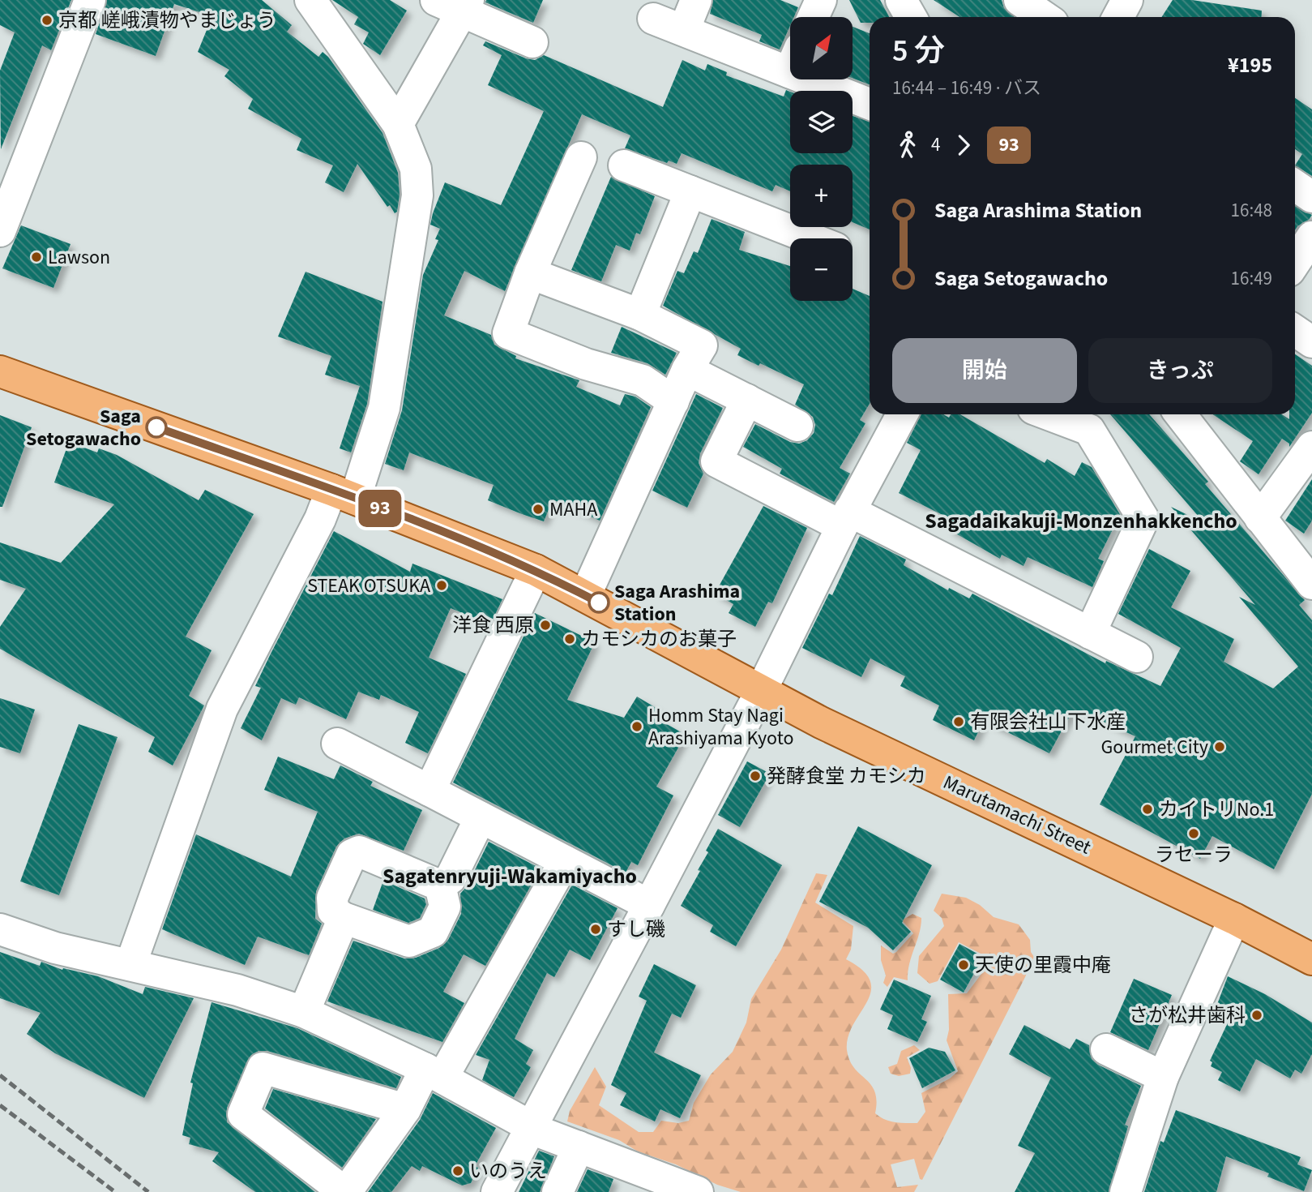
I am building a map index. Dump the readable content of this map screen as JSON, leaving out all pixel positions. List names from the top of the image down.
{
  "streets": {
    "main road": ["Marutamachi Street"]
  },
  "districts": ["Sagadaikakuji-Monzenhakkencho", "Sagatenryuji-Wakamiyacho"],
  "places": [
    "京都 嵯峨漬物やまじょう",
    "Lawson",
    "Saga Setogawacho",
    "MAHA",
    "STEAK OTSUKA",
    "Saga Arashima Station",
    "洋食 西原",
    "カモシカのお菓子",
    "有限会社山下水産",
    "Homm Stay Nagi Arashiyama Kyoto",
    "Gourmet City",
    "発酵食堂 カモシカ",
    "カイトリNo.1",
    "ラセーラ",
    "すし磯",
    "天使の里霞中庵",
    "さが松井歯科",
    "いのうえ"
  ],
  "lines": ["bus line 93"],
  "north": "top right",
  "page": {
    "on_map": "93",
    "map_buttons": ["+", "−"],
    "heading": ["5 分", "16:44 – 16:49 · バス", "¥195"],
    "legs": ["4", "93"],
    "list": [
      {
        "name": "Saga Arashima Station",
        "value": "16:48"
      },
      {
        "name": "Saga Setogawacho",
        "value": "16:49"
      }
    ],
    "buttons": ["開始", "きっぷ"]
  }
}
